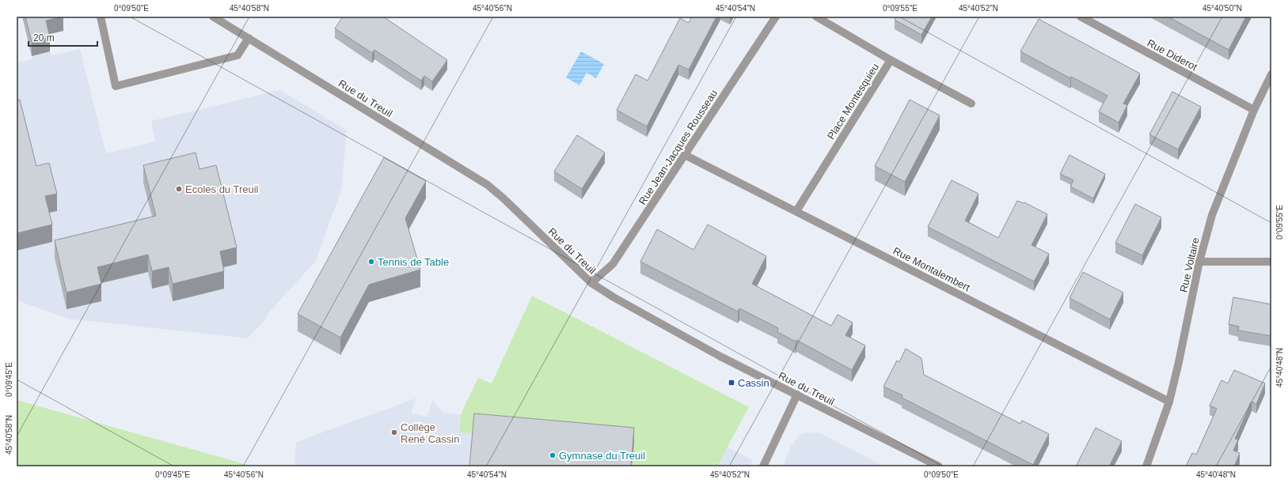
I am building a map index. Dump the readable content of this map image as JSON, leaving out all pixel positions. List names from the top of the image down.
{
  "streets": {
    "street": [
      "Rue Diderot",
      "Rue du Treuil",
      "Place Montesquieu",
      "Rue Jean-Jacques Rousseau",
      "Rue Voltaire",
      "Rue Montalembert"
    ]
  },
  "crossings": [
    ["Rue Diderot", "Rue Voltaire"],
    ["Rue du Treuil", "Rue Jean-Jacques Rousseau"],
    ["Place Montesquieu", "Rue Montalembert"],
    ["Rue Jean-Jacques Rousseau", "Rue Montalembert"],
    ["Rue Voltaire", "Rue Montalembert"]
  ],
  "places": {
    "other": [
      "Ecoles du Treuil",
      "Tennis de Table",
      "Collège René Cassin",
      "Gymnase du Treuil"
    ],
    "transit": ["Cassin"]
  },
  "scale_bar": "20 m",
  "coordinates": [
    "0°09'50\"E",
    "45°40'58\"N",
    "45°40'56\"N",
    "45°40'54\"N",
    "0°09'55\"E",
    "45°40'52\"N",
    "45°40'50\"N",
    "45°40'48\"N",
    "0°09'45\"E"
  ]
}
